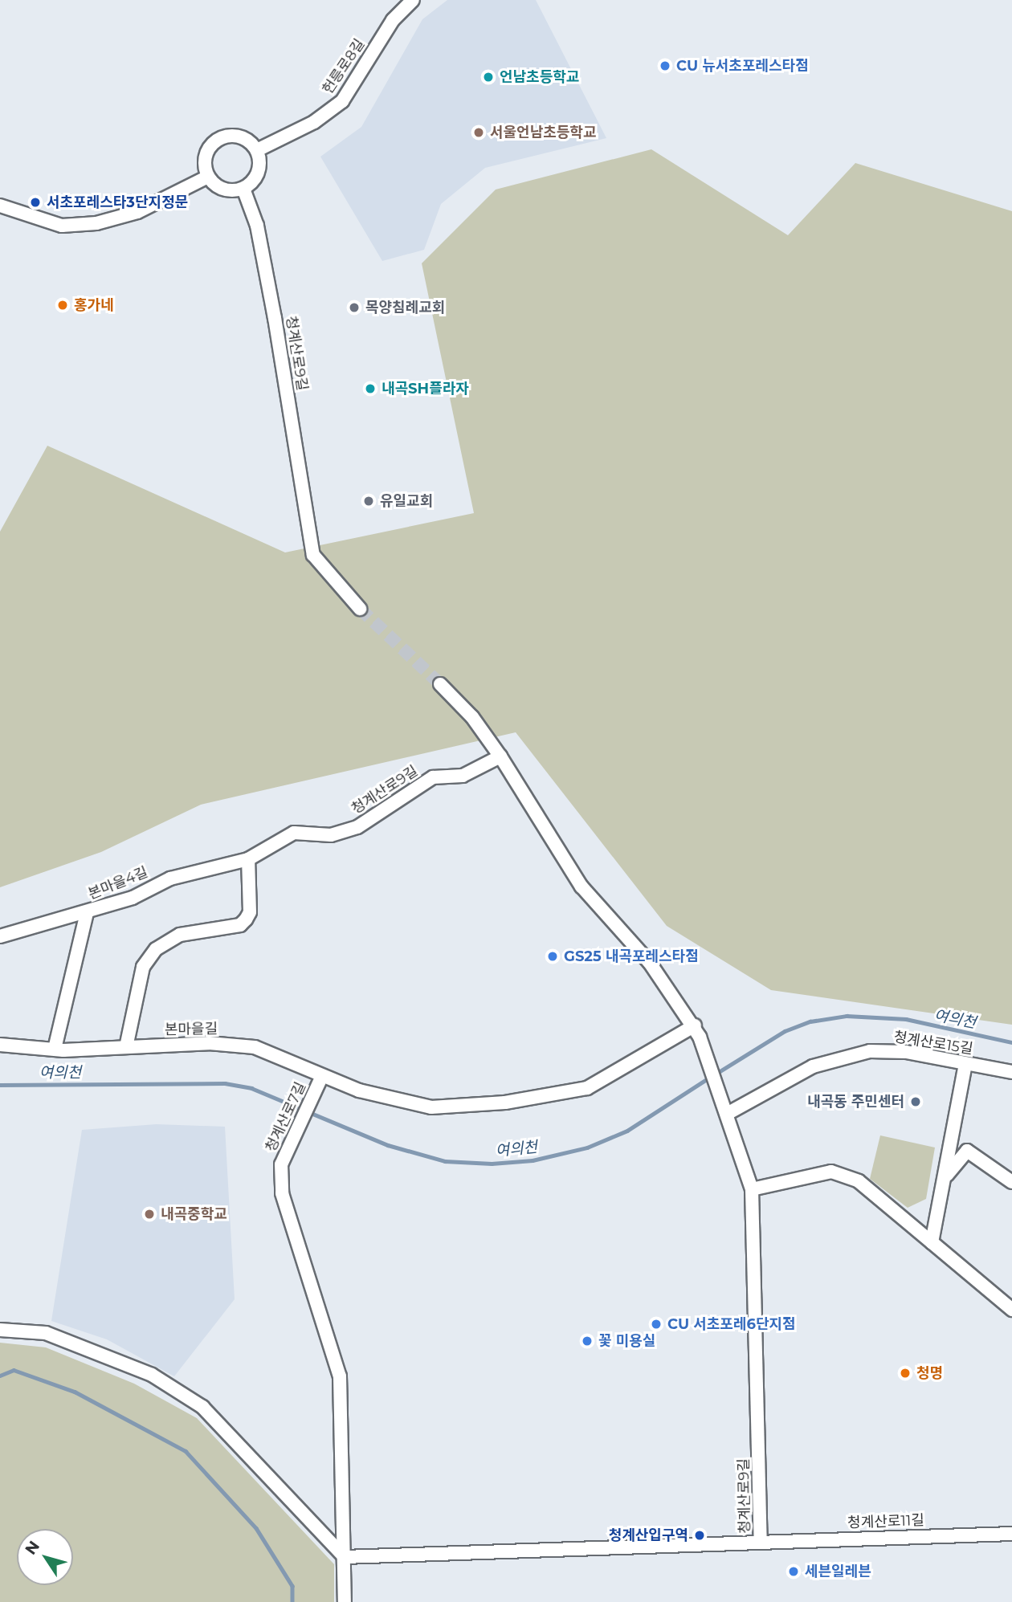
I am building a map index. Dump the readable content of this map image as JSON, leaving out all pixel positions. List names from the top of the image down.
{
  "streets": {
    "street": [
      "헌릉로8길",
      "청계산로9길",
      "본마을4길",
      "본마을길",
      "청계산로15길",
      "청계산로7길",
      "청계산로11길"
    ]
  },
  "crossings": [
    ["헌릉로8길", "청계산로9길"],
    ["청계산로9길", "본마을4길"],
    ["청계산로9길", "청계산로15길"],
    ["청계산로9길", "청계산로7길"],
    ["청계산로9길", "청계산로11길"],
    ["본마을길", "청계산로7길"]
  ],
  "water": ["여의천"],
  "places": [
    "CU 뉴서초포레스타점",
    "언남초등학교",
    "서울언남초등학교",
    "서초포레스타3단지정문",
    "홍가네",
    "목양침례교회",
    "내곡SH플라자",
    "유일교회",
    "GS25 내곡포레스타점",
    "내곡동 주민센터",
    "내곡중학교",
    "CU 서초포레6단지점",
    "꽃 미용실",
    "청명",
    "청계산입구역",
    "세븐일레븐"
  ],
  "north": "top left"
}
